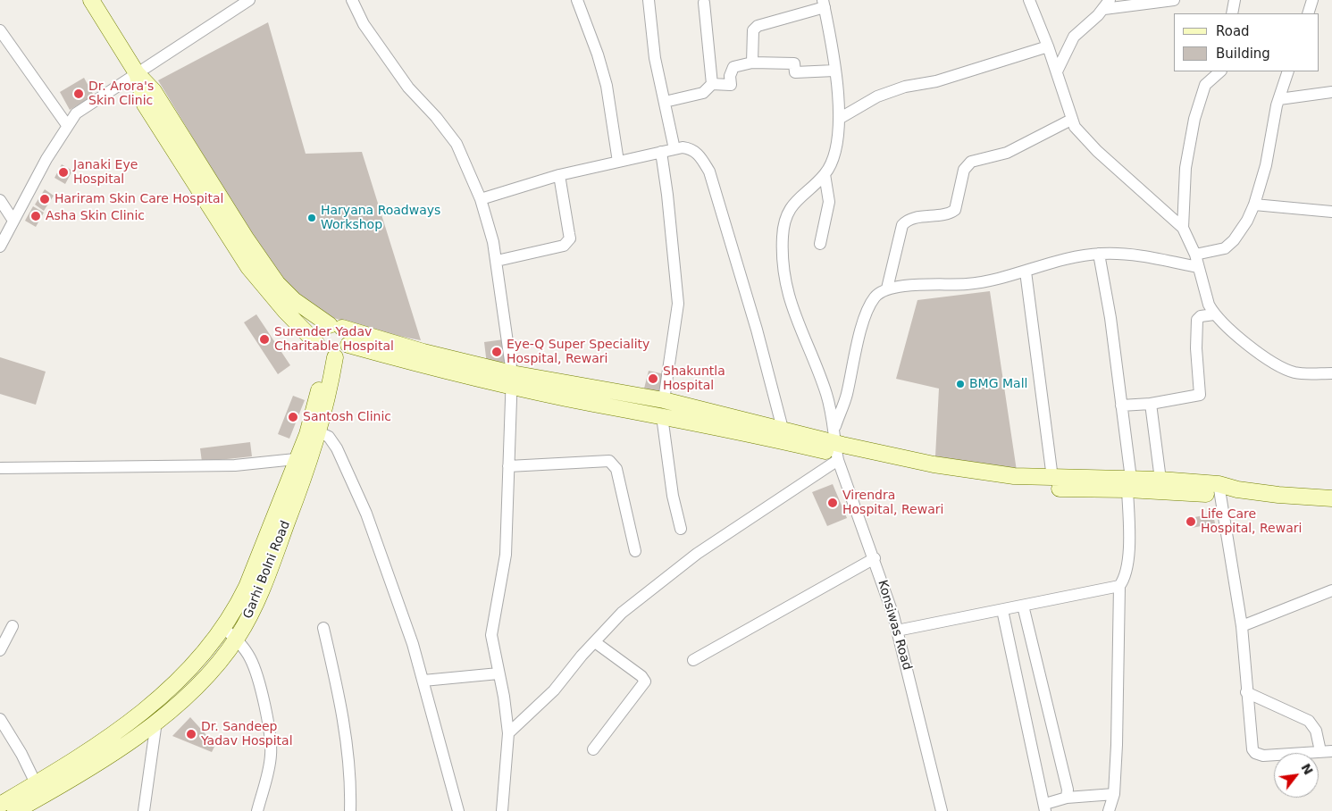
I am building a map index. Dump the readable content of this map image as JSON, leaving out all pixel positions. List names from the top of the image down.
{
  "streets": {
    "main road": ["Garhi Bolni Road"],
    "street": ["Konsiwas Road"]
  },
  "places": [
    "Dr. Arora's Skin Clinic",
    "Janaki Eye Hospital",
    "Hariram Skin Care Hospital",
    "Asha Skin Clinic",
    "Haryana Roadways Workshop",
    "Surender Yadav Charitable Hospital",
    "Eye-Q Super Speciality Hospital, Rewari",
    "Shakuntla Hospital",
    "BMG Mall",
    "Santosh Clinic",
    "Virendra Hospital, Rewari",
    "Life Care Hospital, Rewari",
    "Dr. Sandeep Yadav Hospital"
  ],
  "legend": ["Road", "Building"],
  "north": "top right"
}
